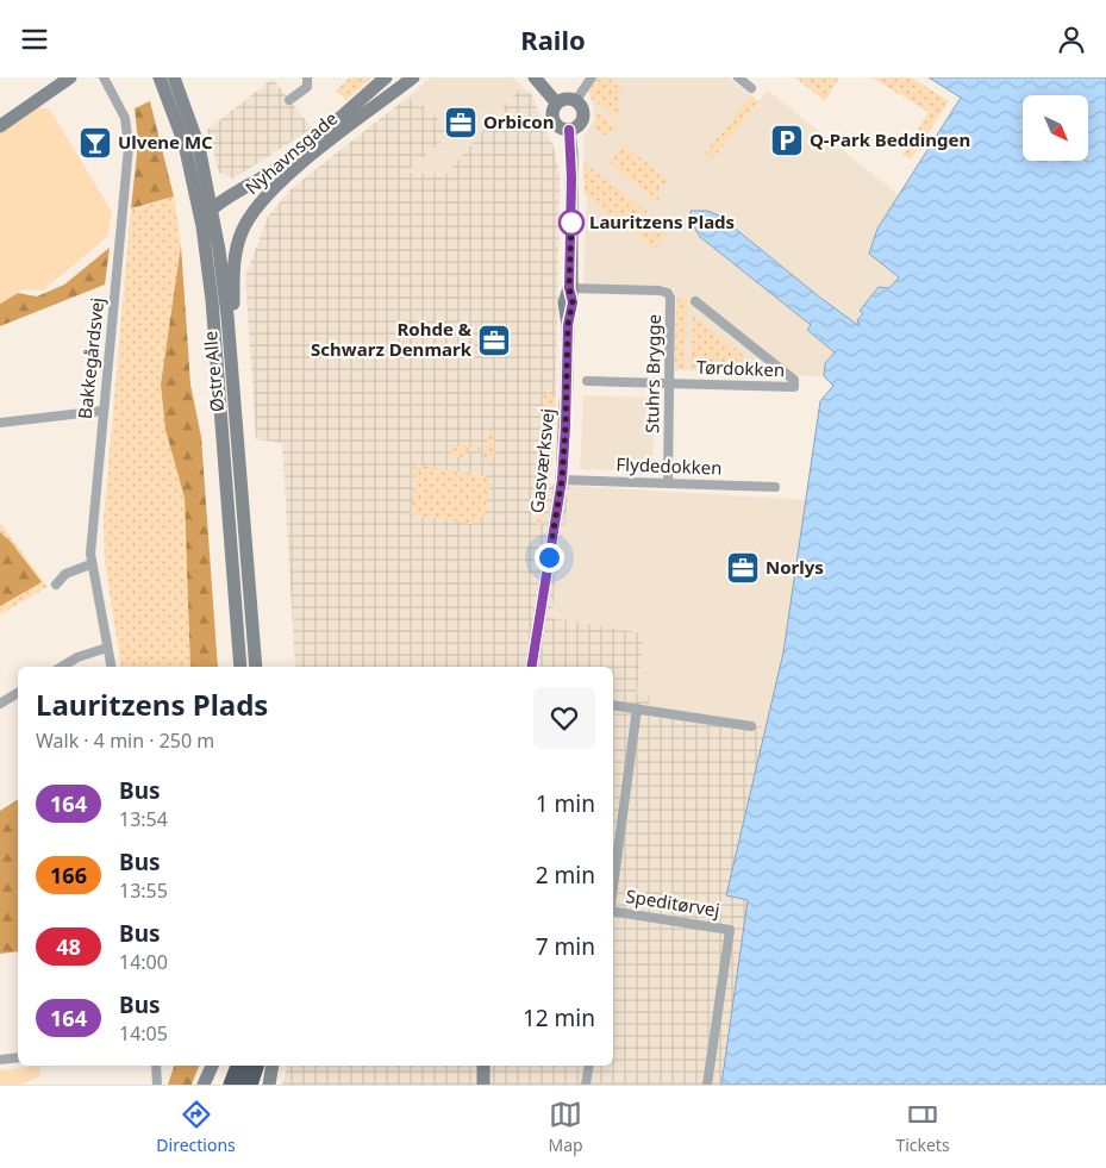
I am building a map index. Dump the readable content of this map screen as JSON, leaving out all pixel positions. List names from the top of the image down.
{
  "streets": {
    "street": [
      "Nyhavnsgade",
      "Bakkegårdsvej",
      "Tørdokken",
      "Østre Alle",
      "Stuhrs Brygge",
      "Gasværksvej",
      "Flydedokken",
      "Speditørvej"
    ]
  },
  "crossings": [
    ["Nyhavnsgade", "Østre Alle"],
    ["Tørdokken", "Stuhrs Brygge"],
    ["Stuhrs Brygge", "Gasværksvej"],
    ["Stuhrs Brygge", "Flydedokken"],
    ["Gasværksvej", "Flydedokken"]
  ],
  "places": {
    "office": ["Orbicon", "Rohde & Schwarz Denmark", "Norlys"],
    "parking": ["Q-Park Beddingen"],
    "bar": ["Ulvene MC"],
    "other": ["Lauritzens Plads"]
  },
  "lines": ["bus line 164"],
  "north": "bottom right",
  "page": {
    "header": "Railo",
    "heading": ["Lauritzens Plads", "Walk · 4 min · 250 m"],
    "list": [
      {
        "mark": "164",
        "name": "Bus",
        "note": "13:54",
        "value": "1 min"
      },
      {
        "mark": "166",
        "name": "Bus",
        "note": "13:55",
        "value": "2 min"
      },
      {
        "mark": "48",
        "name": "Bus",
        "note": "14:00",
        "value": "7 min"
      },
      {
        "mark": "164",
        "name": "Bus",
        "note": "14:05",
        "value": "12 min"
      }
    ],
    "tabs": ["Directions", "Map", "Tickets"]
  }
}
